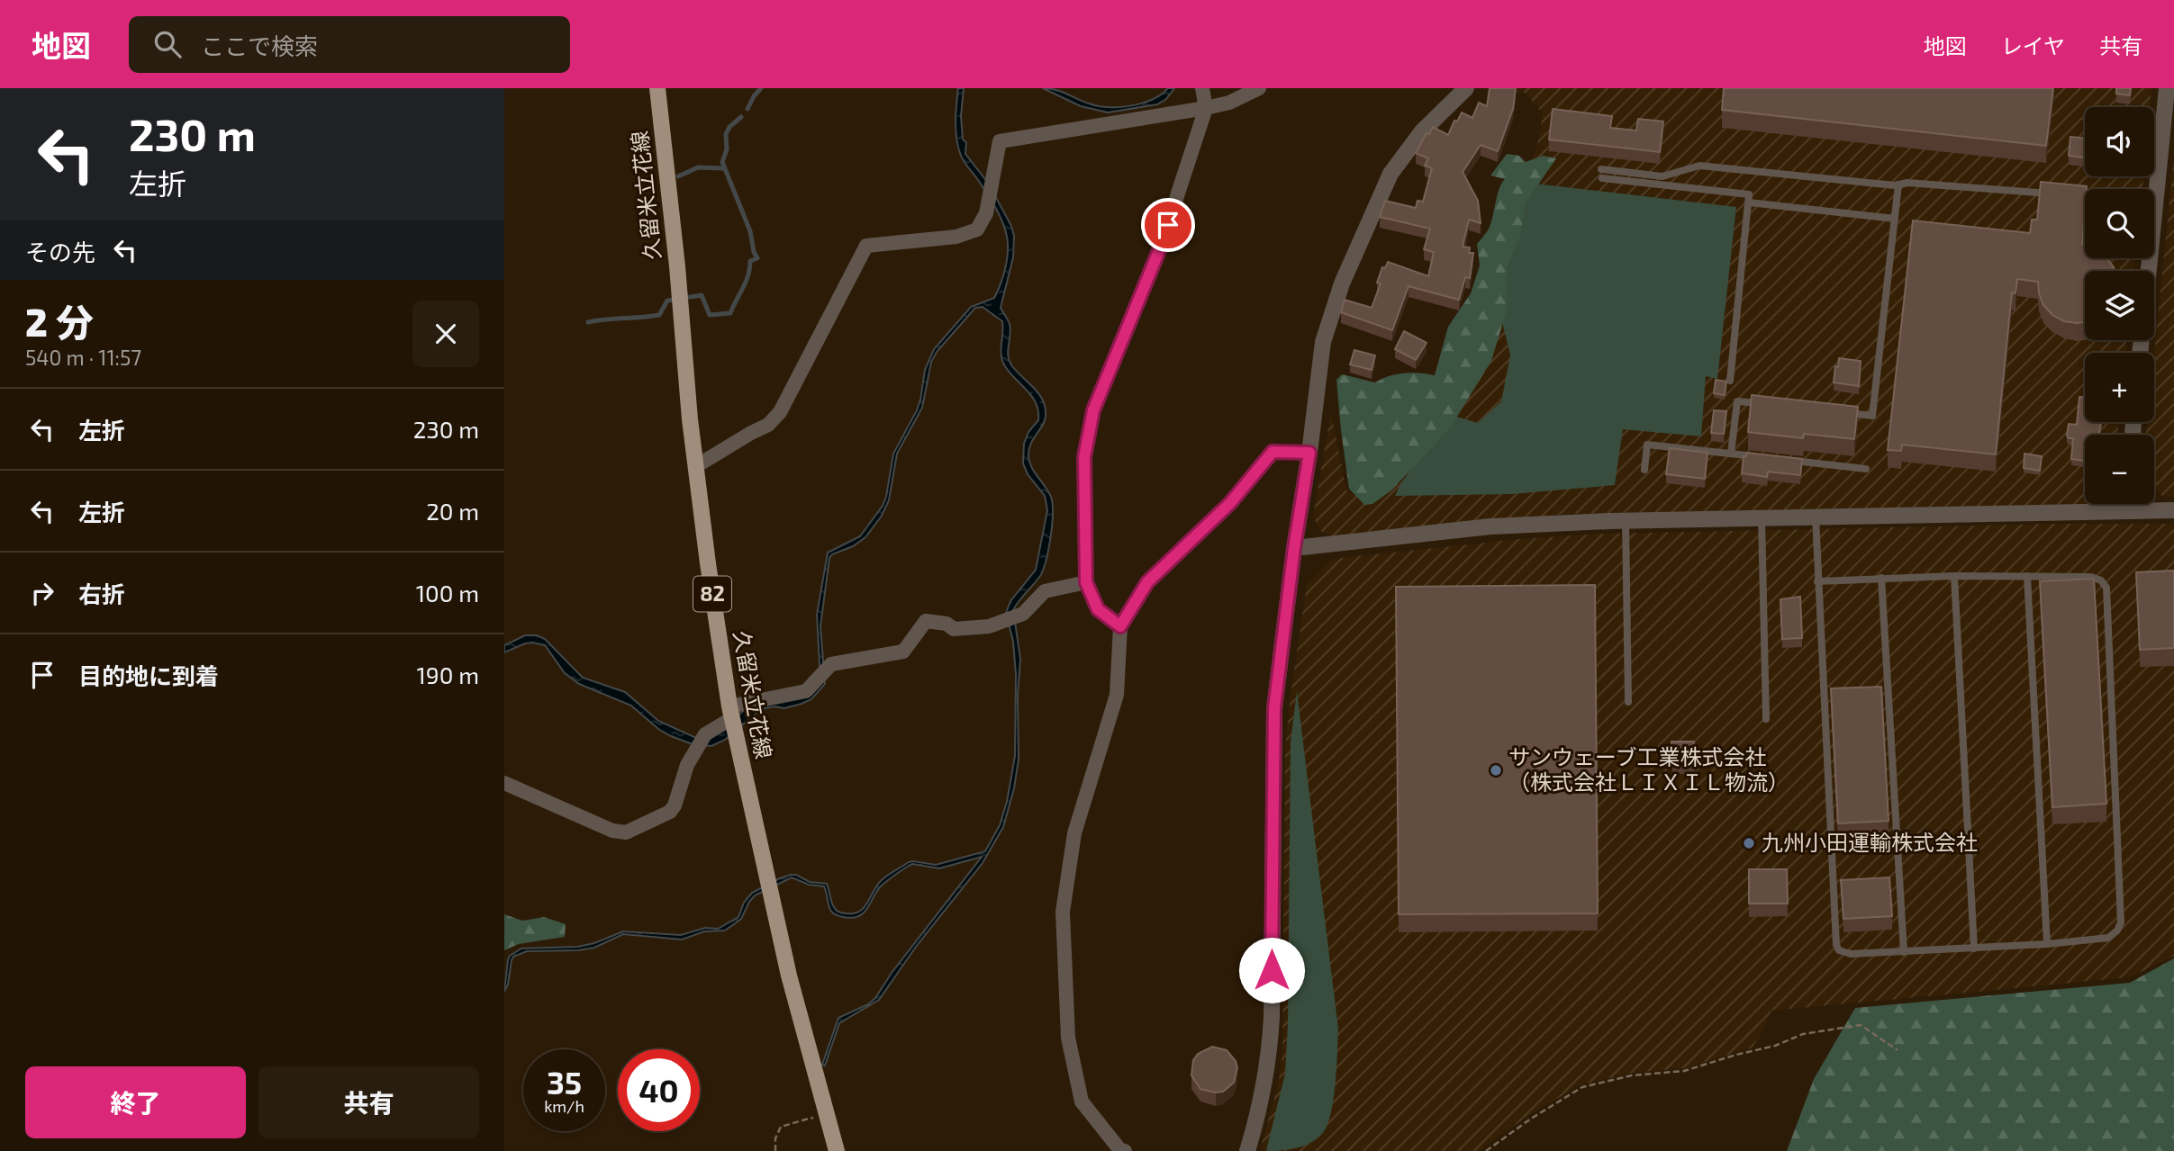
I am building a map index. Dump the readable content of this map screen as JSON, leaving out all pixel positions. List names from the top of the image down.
{
  "streets": {
    "main road": ["久留米立花線", "82"]
  },
  "places": ["サンウェーブ工業株式会社 （株式会社ＬＩＸＩＬ物流）", "九州小田運輸株式会社"],
  "page": {
    "header": "地図",
    "search": "ここで検索",
    "nav": ["地図", "レイヤ", "共有"],
    "turn": ["230 m", "左折"],
    "map_buttons": ["+", "−"],
    "then": "その先",
    "heading": ["2 分", "540 m · 11:57"],
    "list": [
      {
        "name": "左折",
        "value": "230 m"
      },
      {
        "name": "左折",
        "value": "20 m"
      },
      {
        "name": "右折",
        "value": "100 m"
      },
      {
        "name": "目的地に到着",
        "value": "190 m"
      }
    ],
    "speed": "35 km/h",
    "limit": "40",
    "buttons": ["終了", "共有"]
  }
}
